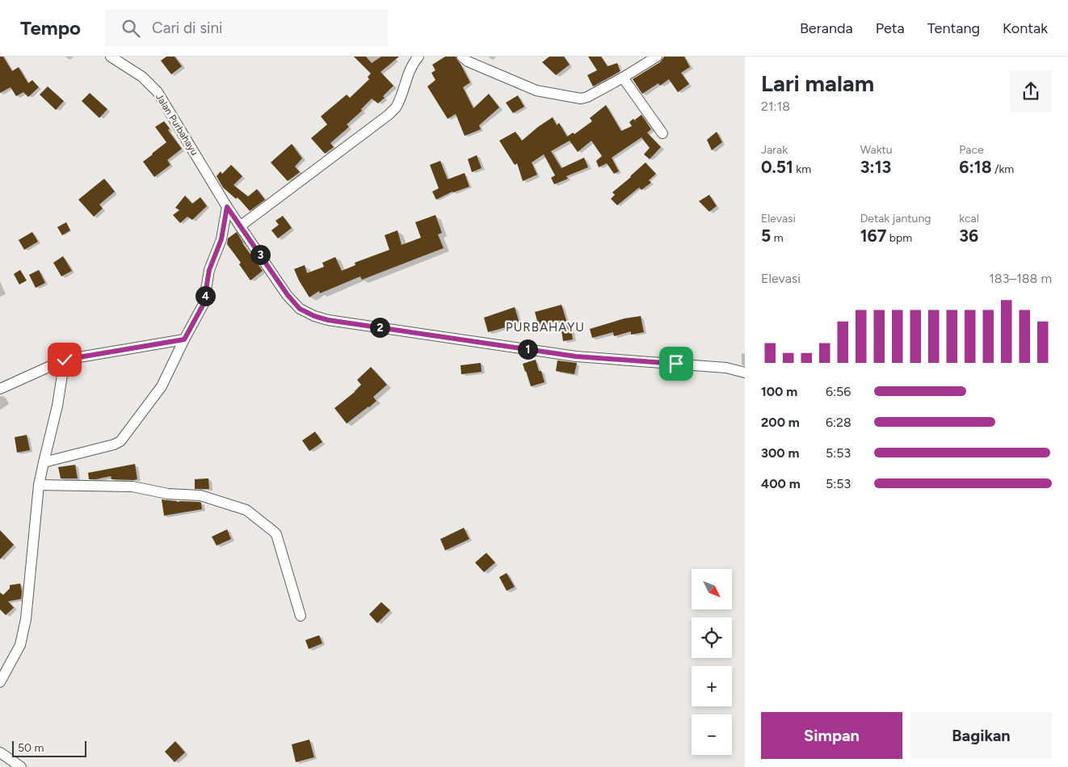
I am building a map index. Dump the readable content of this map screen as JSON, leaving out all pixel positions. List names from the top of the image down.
{
  "streets": {
    "street": ["Jalan Purbahayu"]
  },
  "districts": ["PURBAHAYU"],
  "scale_bar": "50 m",
  "north": "bottom right",
  "page": {
    "header": "Tempo",
    "search": "Cari di sini",
    "nav": [
      "Beranda",
      "Peta",
      "Tentang",
      "Kontak"
    ],
    "heading": ["Lari malam", "21:18"],
    "stats": [
      ["Jarak", "0.51 km"],
      ["Waktu", "3:13"],
      ["Pace", "6:18 /km"],
      ["Elevasi", "5 m"],
      ["Detak jantung", "167 bpm"],
      ["kcal", "36"]
    ],
    "pins": [
      "3",
      "4",
      "2",
      "1"
    ],
    "chart": ["Elevasi", "183–188 m"],
    "list": [
      {
        "name": "100 m",
        "note": "6:56"
      },
      {
        "name": "200 m",
        "note": "6:28"
      },
      {
        "name": "300 m",
        "note": "5:53"
      },
      {
        "name": "400 m",
        "note": "5:53"
      }
    ],
    "map_buttons": ["+", "−"],
    "buttons": ["Simpan", "Bagikan"],
    "scale": "50 m"
  }
}
